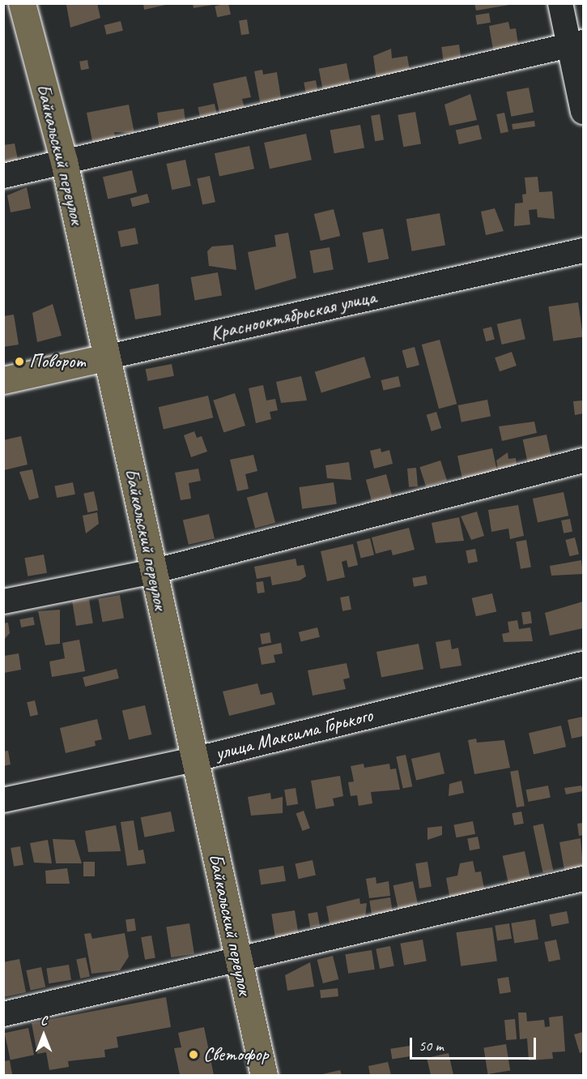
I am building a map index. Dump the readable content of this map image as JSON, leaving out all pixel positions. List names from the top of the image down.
{
  "streets": {
    "main road": ["Байкальский переулок", "Краснооктябрьская улица"],
    "street": ["улица Максима Горького"]
  },
  "crossings": [
    ["Байкальский переулок", "Краснооктябрьская улица"],
    ["Байкальский переулок", "улица Максима Горького"]
  ],
  "places": ["Поворот", "Светофор"],
  "scale_bar": "50 m",
  "north": "top"
}
